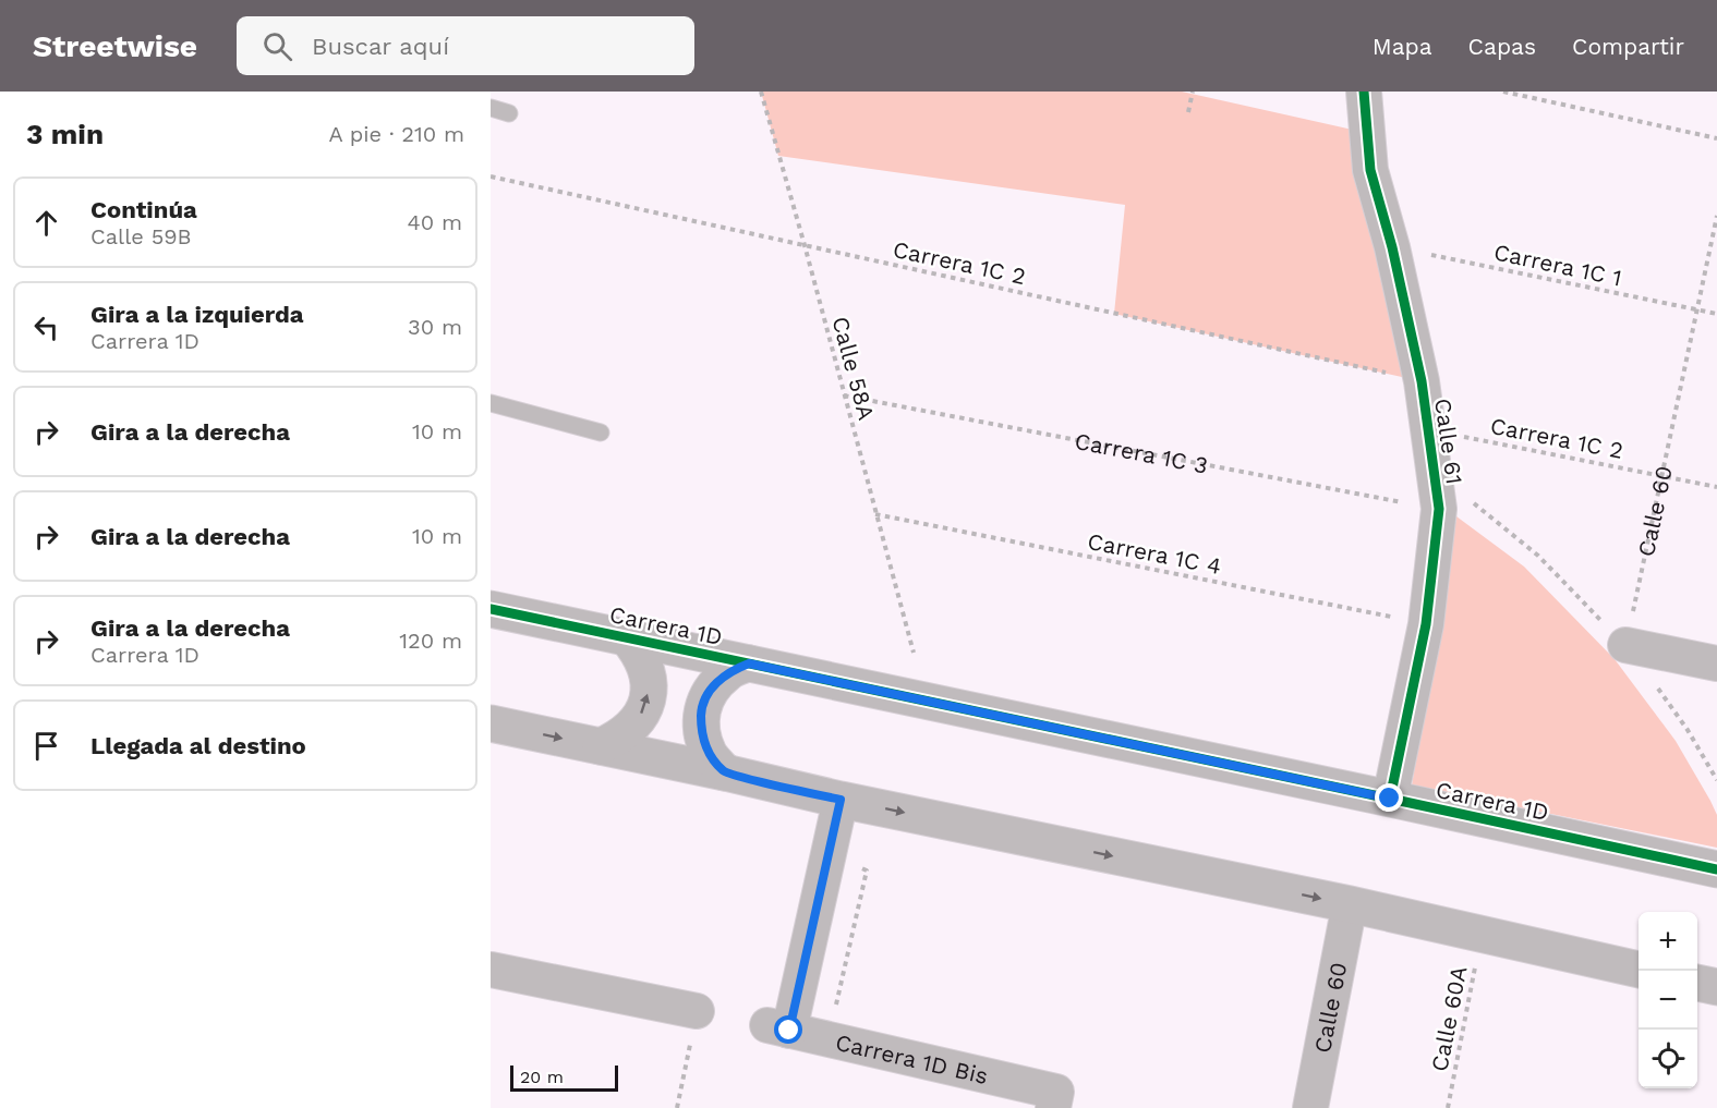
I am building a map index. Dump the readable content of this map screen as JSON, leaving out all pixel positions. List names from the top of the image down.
{
  "streets": {
    "street": [
      "Calle 61",
      "Calle 60",
      "Carrera 1D",
      "Carrera 1D Bis"
    ],
    "path": [
      "Carrera 1C 2",
      "Carrera 1C 1",
      "Calle 58A",
      "Carrera 1C 3",
      "Carrera 1C 4",
      "Calle 60A"
    ]
  },
  "crossings": [
    ["Carrera 1C 2", "Calle 58A"],
    ["Carrera 1C 2", "Calle 61"],
    ["Carrera 1C 2", "Calle 60"],
    ["Carrera 1C 1", "Calle 61"],
    ["Carrera 1C 1", "Calle 60"],
    ["Calle 58A", "Carrera 1C 3"],
    ["Calle 58A", "Carrera 1C 4"],
    ["Calle 61", "Carrera 1C 3"],
    ["Calle 61", "Calle 60"],
    ["Calle 61", "Carrera 1C 4"],
    ["Calle 61", "Carrera 1D"]
  ],
  "scale_bar": "20 m",
  "page": {
    "header": "Streetwise",
    "search": "Buscar aquí",
    "nav": ["Mapa", "Capas", "Compartir"],
    "heading": ["3 min", "A pie · 210 m"],
    "list": [
      ["Continúa", "Calle 59B", "40 m"],
      ["Gira a la izquierda", "Carrera 1D", "30 m"],
      ["Gira a la derecha", "10 m"],
      ["Gira a la derecha", "10 m"],
      ["Gira a la derecha", "Carrera 1D", "120 m"],
      "Llegada al destino"
    ],
    "map_buttons": ["+", "−"],
    "scale": "20 m"
  }
}
